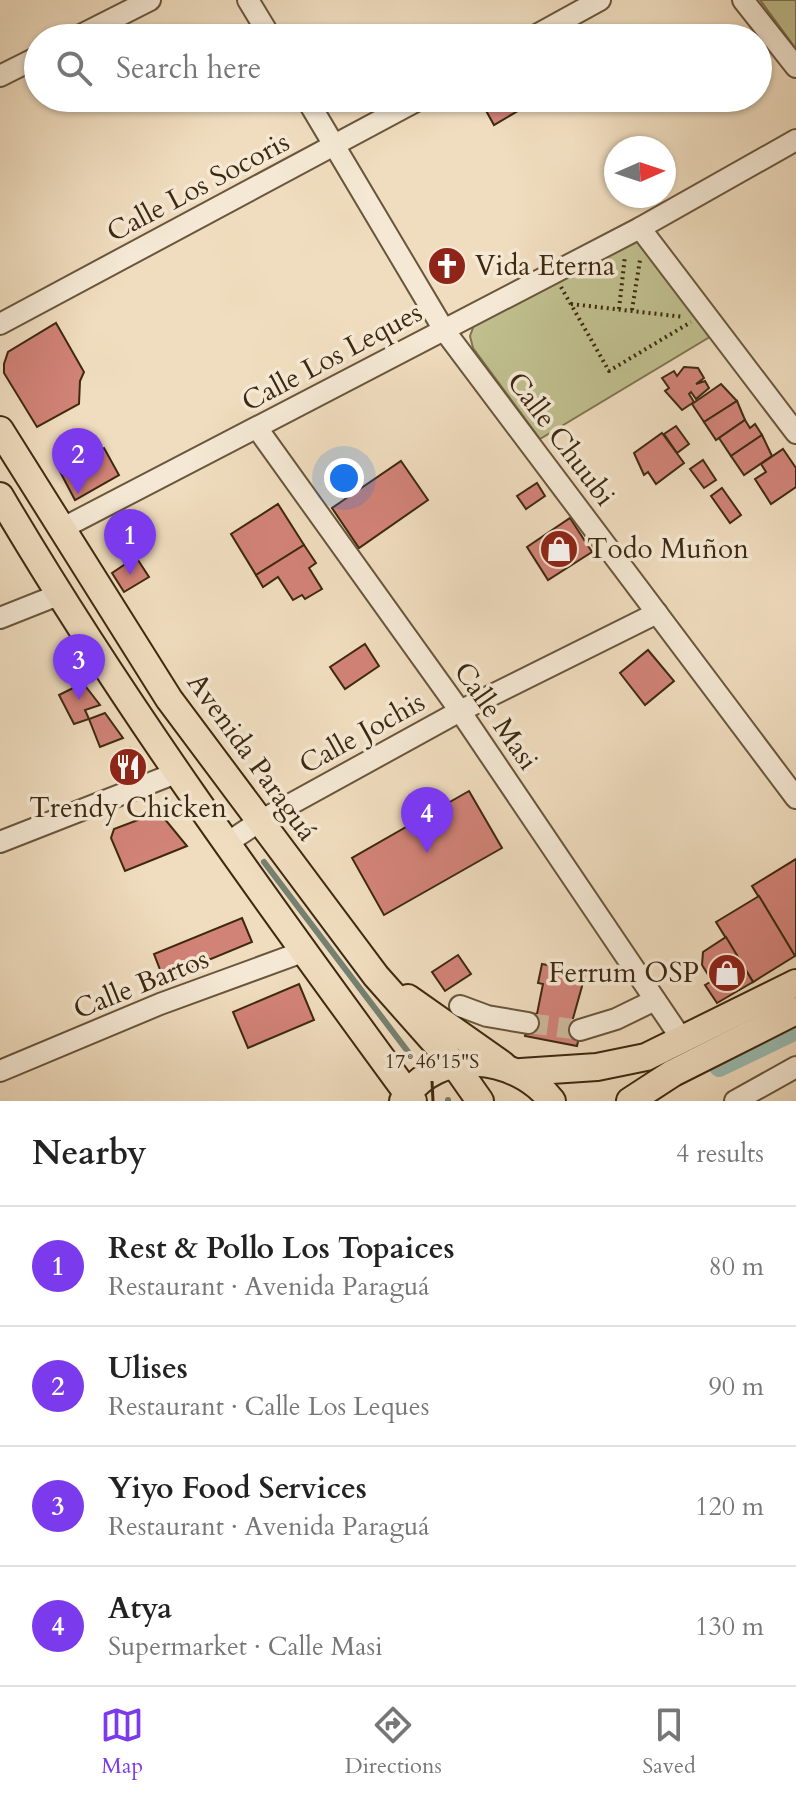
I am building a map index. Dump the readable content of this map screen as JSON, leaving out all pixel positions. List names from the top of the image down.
{
  "streets": {
    "main road": ["Avenida Paraguá"],
    "street": [
      "Calle Los Socoris",
      "Calle Los Leques",
      "Calle Chuubi",
      "Calle Masi",
      "Calle Jochis",
      "Calle Bartos"
    ]
  },
  "crossings": [
    ["Calle Los Socoris", "Calle Chuubi"],
    ["Calle Los Leques", "Calle Chuubi"],
    ["Calle Los Leques", "Calle Masi"],
    ["Calle Los Leques", "Avenida Paraguá"],
    ["Calle Chuubi", "Calle Jochis"],
    ["Calle Masi", "Calle Jochis"],
    ["Calle Jochis", "Avenida Paraguá"]
  ],
  "places": {
    "church": ["Vida Eterna"],
    "shop": ["Todo Muñon", "Ferrum OSP"],
    "restaurant": ["Trendy Chicken"]
  },
  "north": "right",
  "page": {
    "search": "Search here",
    "pins": [
      "2",
      "1",
      "3",
      "4"
    ],
    "heading": ["Nearby", "4 results"],
    "list": [
      {
        "mark": "1",
        "name": "Rest & Pollo Los Topaices",
        "note": "Restaurant · Avenida Paraguá",
        "value": "80 m"
      },
      {
        "mark": "2",
        "name": "Ulises",
        "note": "Restaurant · Calle Los Leques",
        "value": "90 m"
      },
      {
        "mark": "3",
        "name": "Yiyo Food Services",
        "note": "Restaurant · Avenida Paraguá",
        "value": "120 m"
      },
      {
        "mark": "4",
        "name": "Atya",
        "note": "Supermarket · Calle Masi",
        "value": "130 m"
      }
    ],
    "nav": ["Map", "Directions", "Saved"]
  },
  "coordinates": ["17°46'15\"S"]
}
